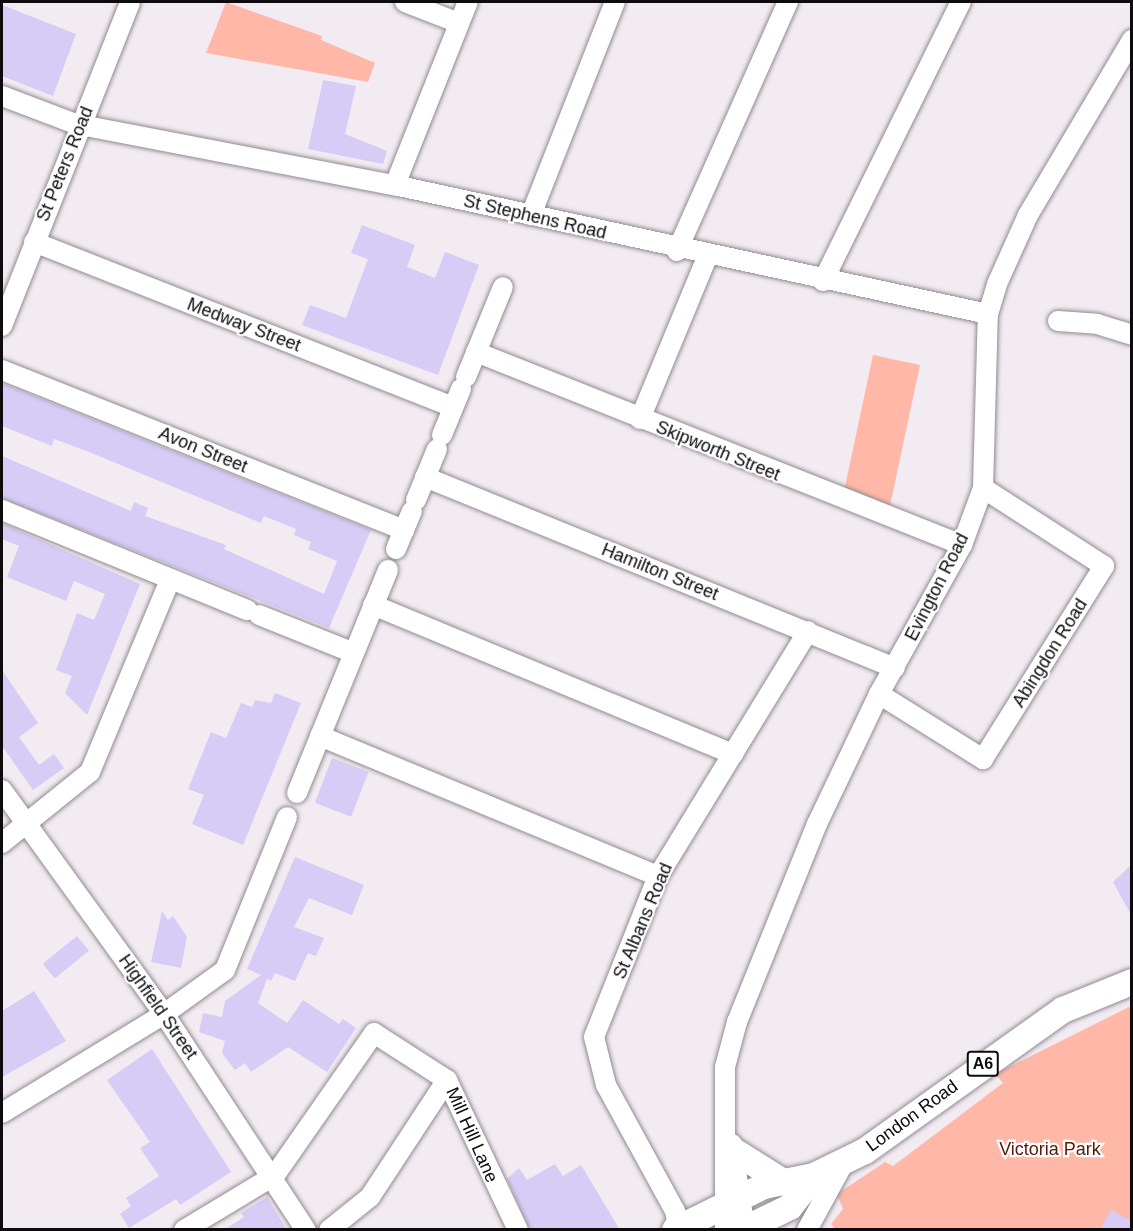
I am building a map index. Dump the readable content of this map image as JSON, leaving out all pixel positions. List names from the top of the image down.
{
  "streets": {
    "main road": ["A6", "London Road"],
    "street": [
      "St Peters Road",
      "St Stephens Road",
      "Medway Street",
      "Avon Street",
      "Skipworth Street",
      "Hamilton Street",
      "Evington Road",
      "Abingdon Road",
      "St Albans Road",
      "Highfield Street",
      "Mill Hill Lane"
    ]
  },
  "crossings": [
    ["St Peters Road", "St Stephens Road"],
    ["St Peters Road", "Medway Street"],
    ["St Stephens Road", "Evington Road"],
    ["Skipworth Street", "Evington Road"],
    ["Hamilton Street", "Evington Road"],
    ["Hamilton Street", "St Albans Road"],
    ["Evington Road", "Abingdon Road"],
    ["Evington Road", "London Road"],
    ["St Albans Road", "London Road"],
    ["Highfield Street", "Mill Hill Lane"]
  ],
  "parks": ["Victoria Park"]
}
